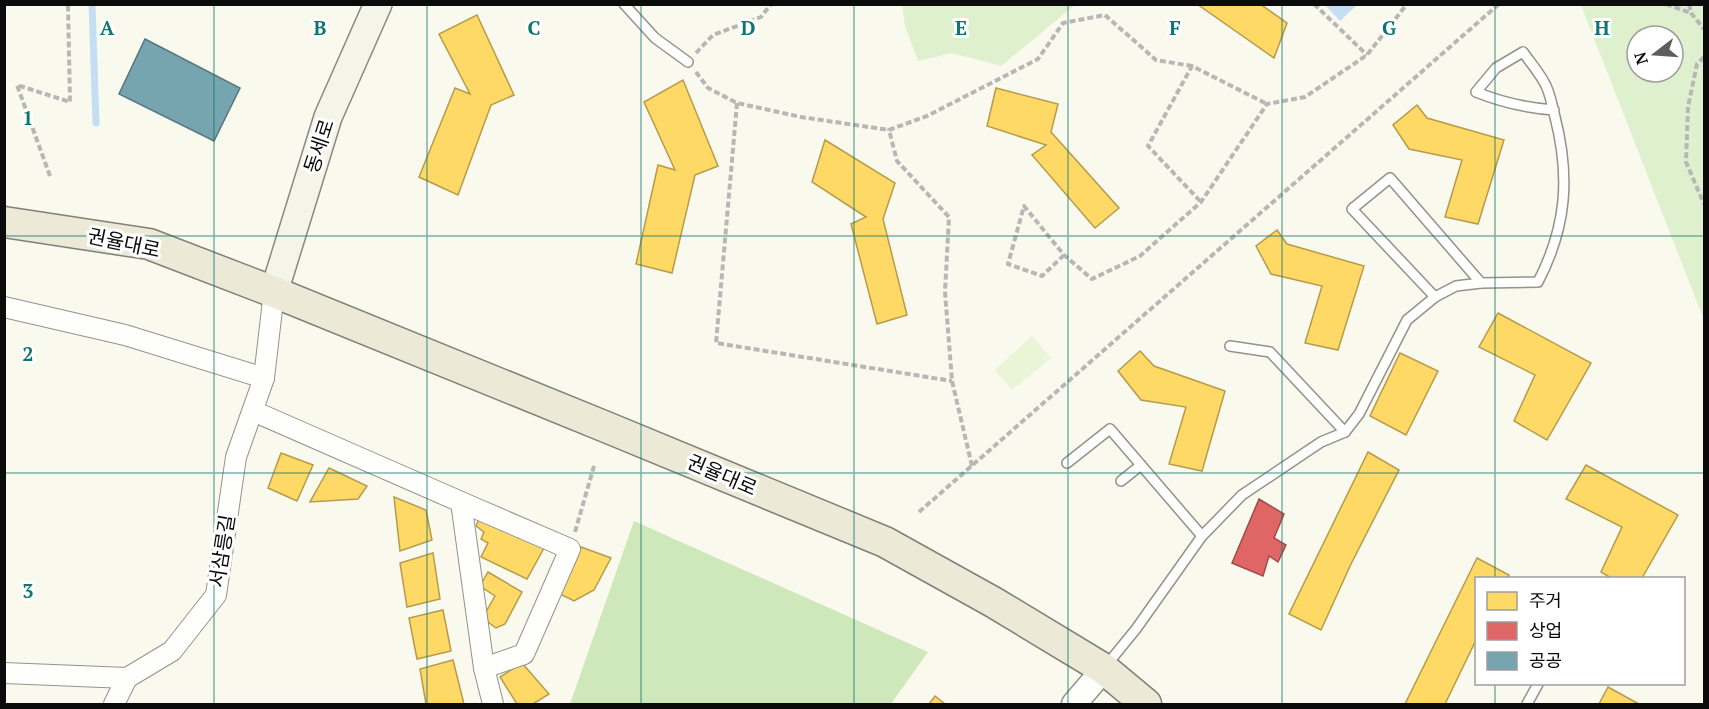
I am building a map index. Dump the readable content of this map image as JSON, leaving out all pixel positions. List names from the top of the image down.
{
  "streets": {
    "main road": ["동세로", "권율대로"],
    "street": ["서삼릉길"]
  },
  "crossings": [
    ["동세로", "권율대로"]
  ],
  "legend": ["주거", "상업", "공공"],
  "north": "left",
  "grid": {
    "columns": [
      "A",
      "B",
      "C",
      "D",
      "E",
      "F",
      "G",
      "H"
    ],
    "rows": ["1", "2", "3"]
  }
}
